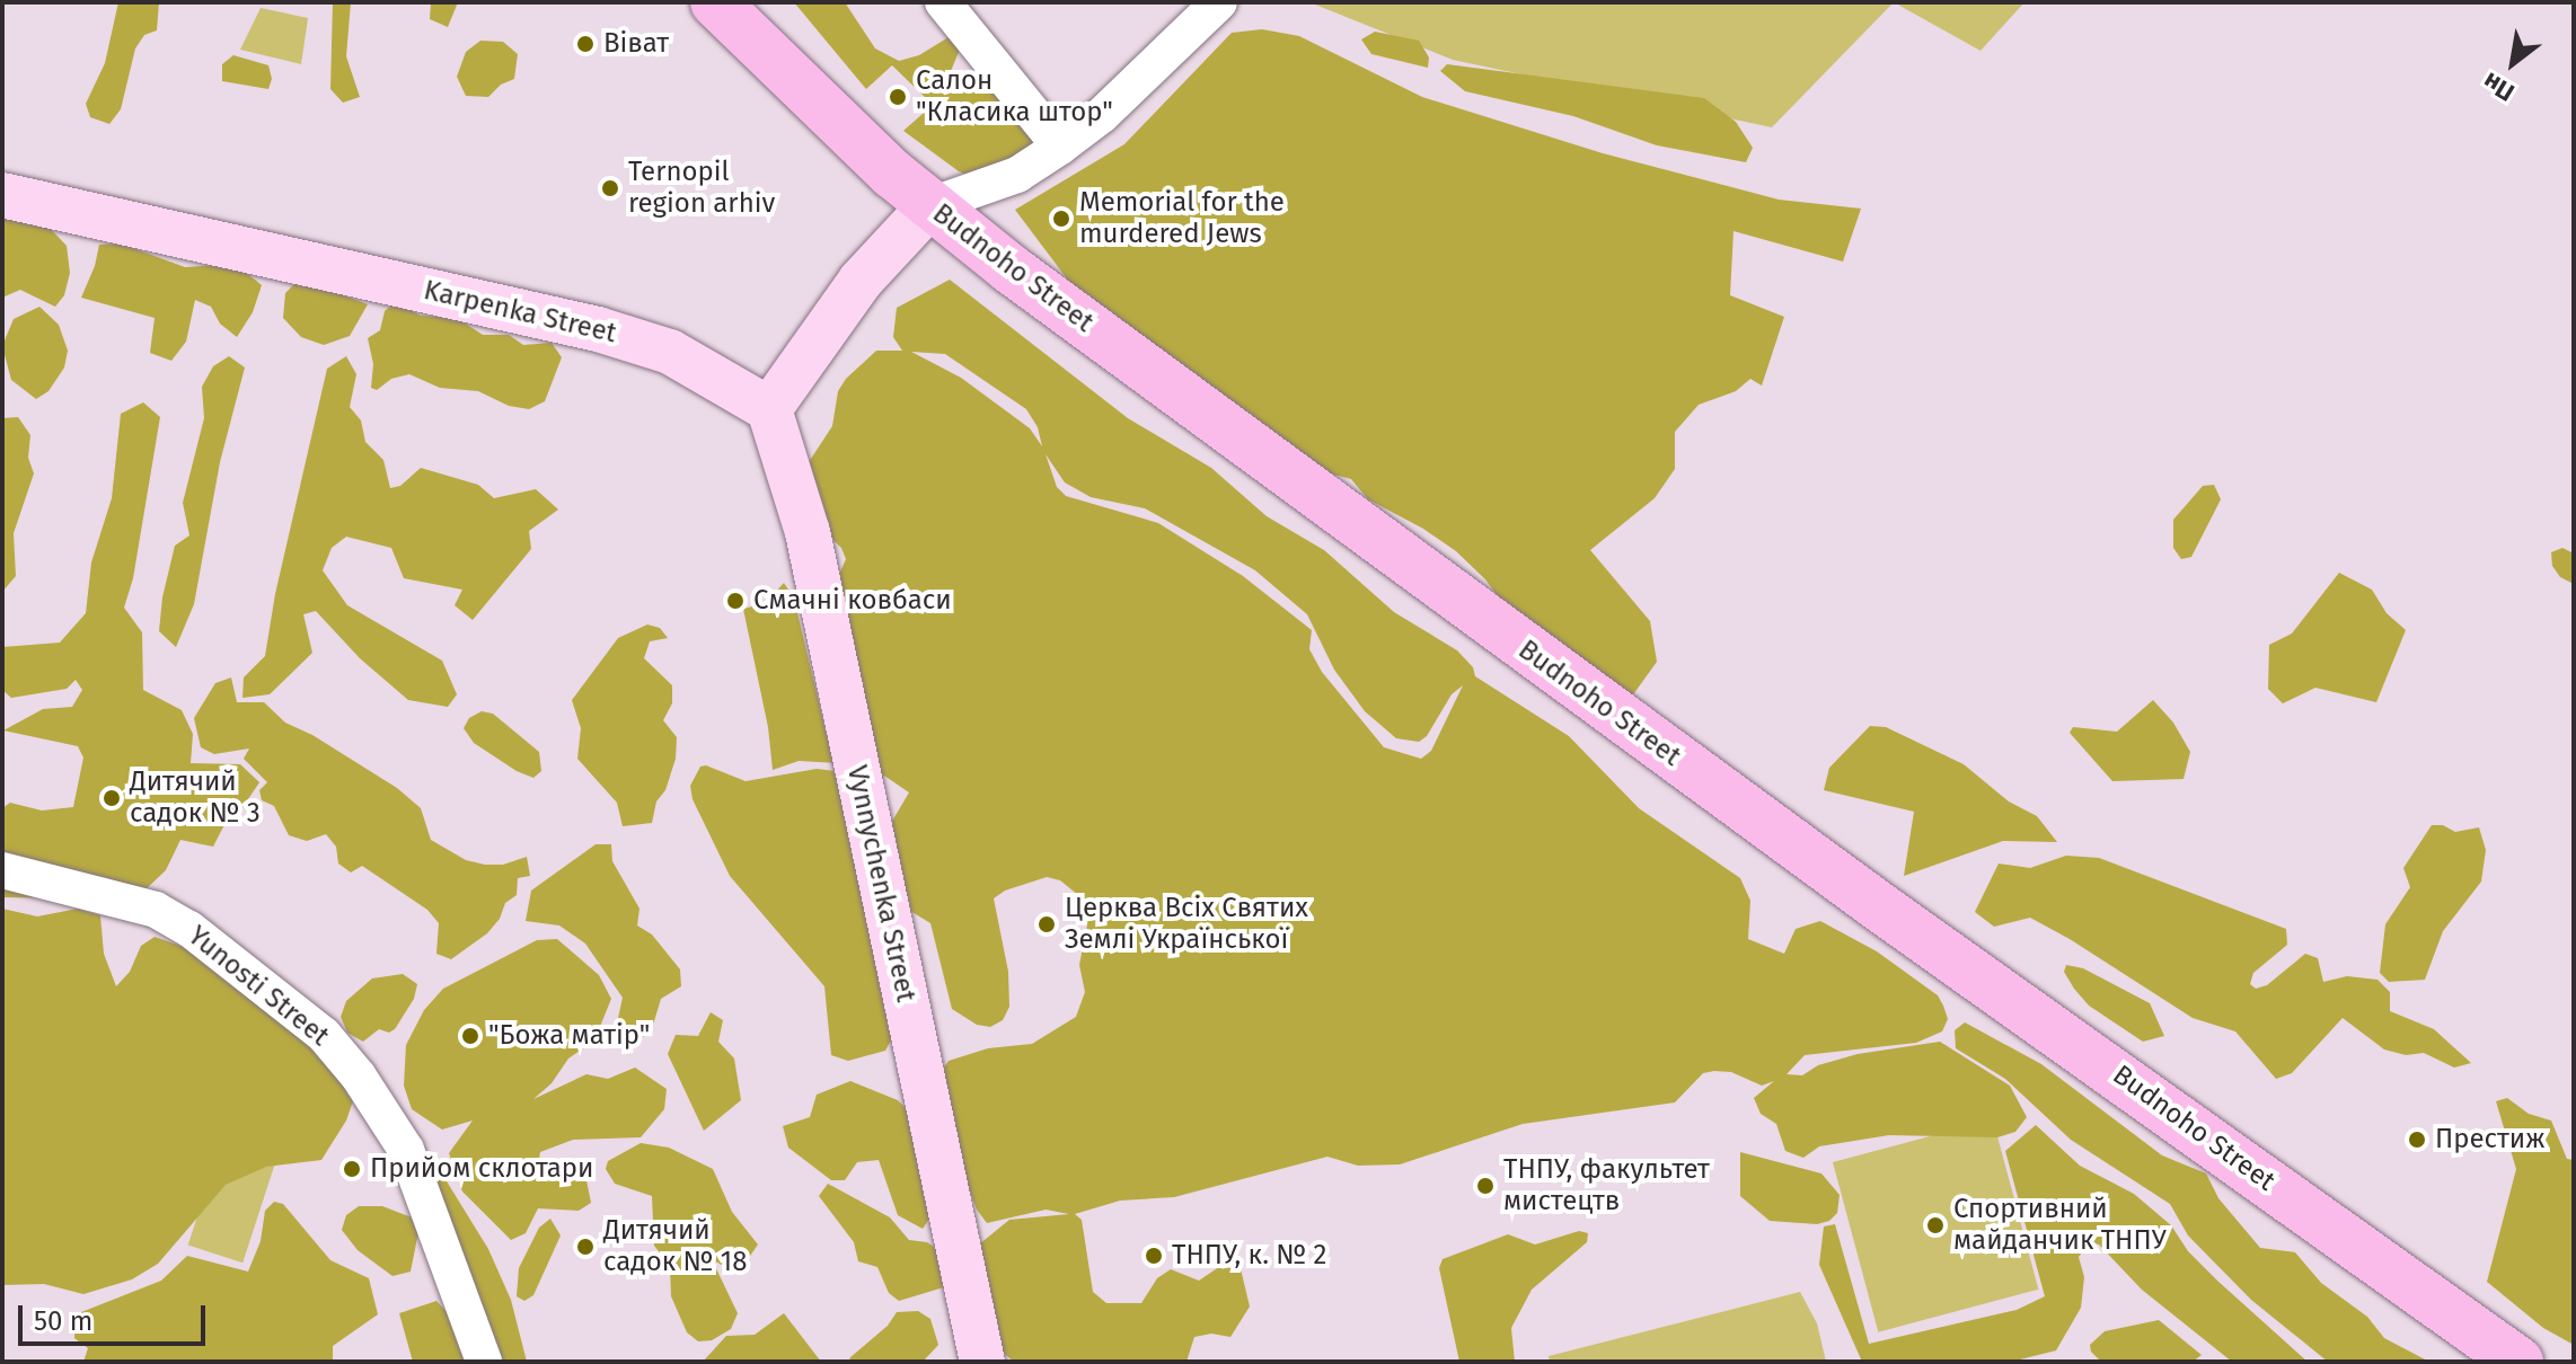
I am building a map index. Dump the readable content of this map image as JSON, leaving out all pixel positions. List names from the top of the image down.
{
  "streets": {
    "highway": ["Budnoho Street"],
    "main road": ["Karpenka Street", "Vynnychenka Street"],
    "street": ["Yunosti Street"]
  },
  "crossings": [
    ["Karpenka Street", "Vynnychenka Street"]
  ],
  "places": [
    "Віват",
    "Салон \"Класика штор\"",
    "Ternopil region arhiv",
    "Memorial for the murdered Jews",
    "Смачні ковбаси",
    "Дитячий садок № 3",
    "Церква Всіх Святих Землі Української",
    "\"Божа матір\"",
    "Престиж",
    "Прийом склотари",
    "ТНПУ, факультет мистецтв",
    "Спортивний майданчик ТНПУ",
    "Дитячий садок № 18",
    "ТНПУ, к. № 2"
  ],
  "scale_bar": "50 m",
  "north": "bottom left"
}
